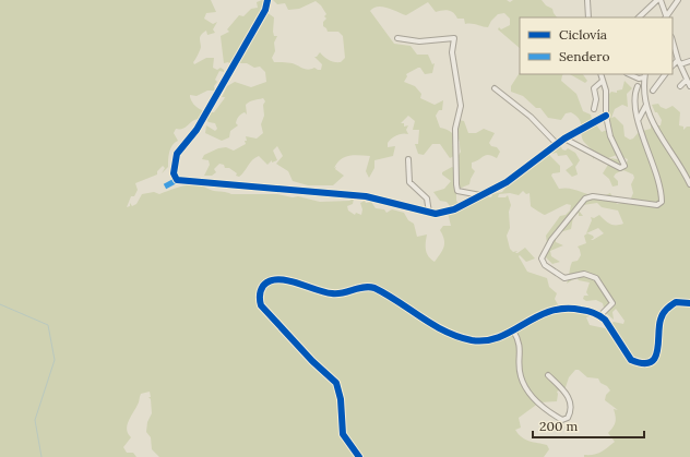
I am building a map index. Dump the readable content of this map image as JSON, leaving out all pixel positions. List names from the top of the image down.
{
  "legend": ["Ciclovía", "Sendero"],
  "scale_bar": "200 m"
}
